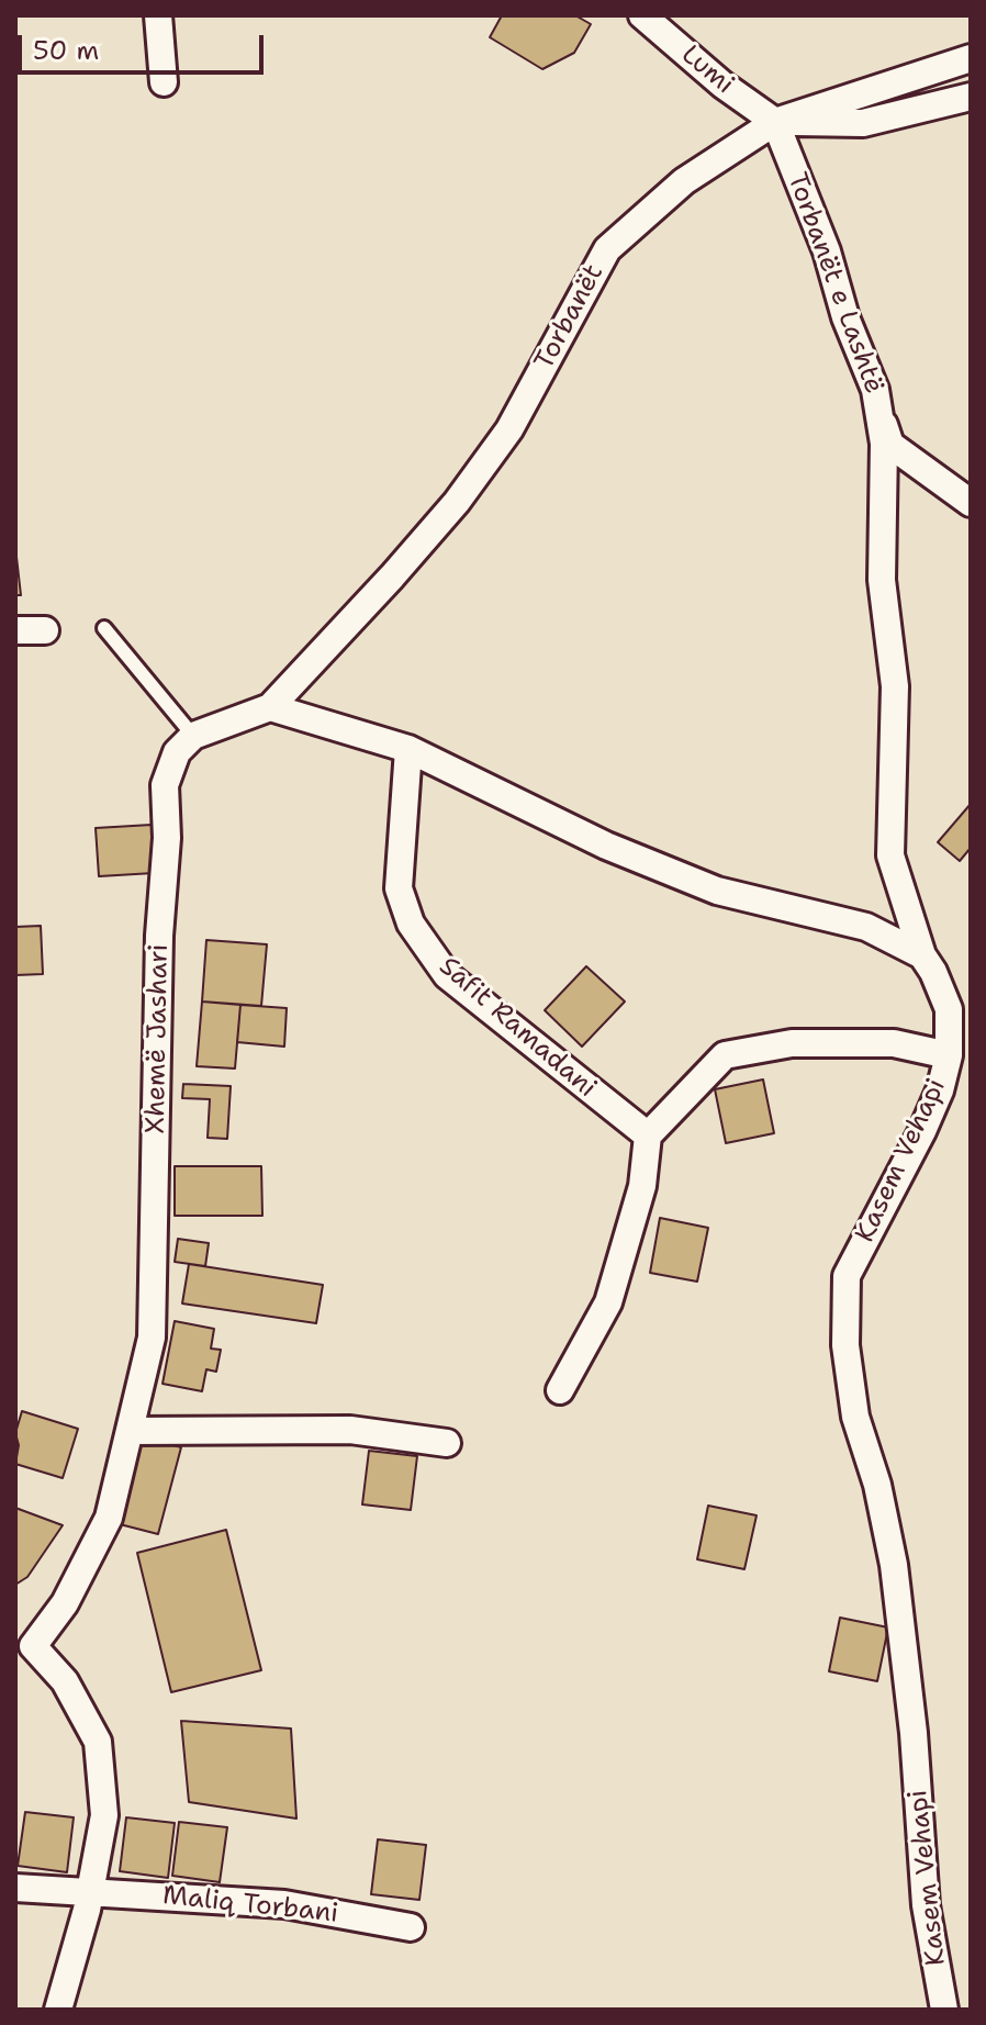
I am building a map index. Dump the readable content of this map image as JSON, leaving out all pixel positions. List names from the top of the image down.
{
  "streets": {
    "street": [
      "Lumi",
      "Torbanët e Lashtë",
      "Torbanët",
      "Safit Ramadani",
      "Xhemë Jashari",
      "Kasem Vehapi",
      "Maliq Torbani"
    ]
  },
  "crossings": [
    ["Lumi", "Torbanët e Lashtë"],
    ["Lumi", "Torbanët"],
    ["Torbanët e Lashtë", "Torbanët"],
    ["Torbanët e Lashtë", "Kasem Vehapi"]
  ],
  "scale_bar": "50 m"
}
